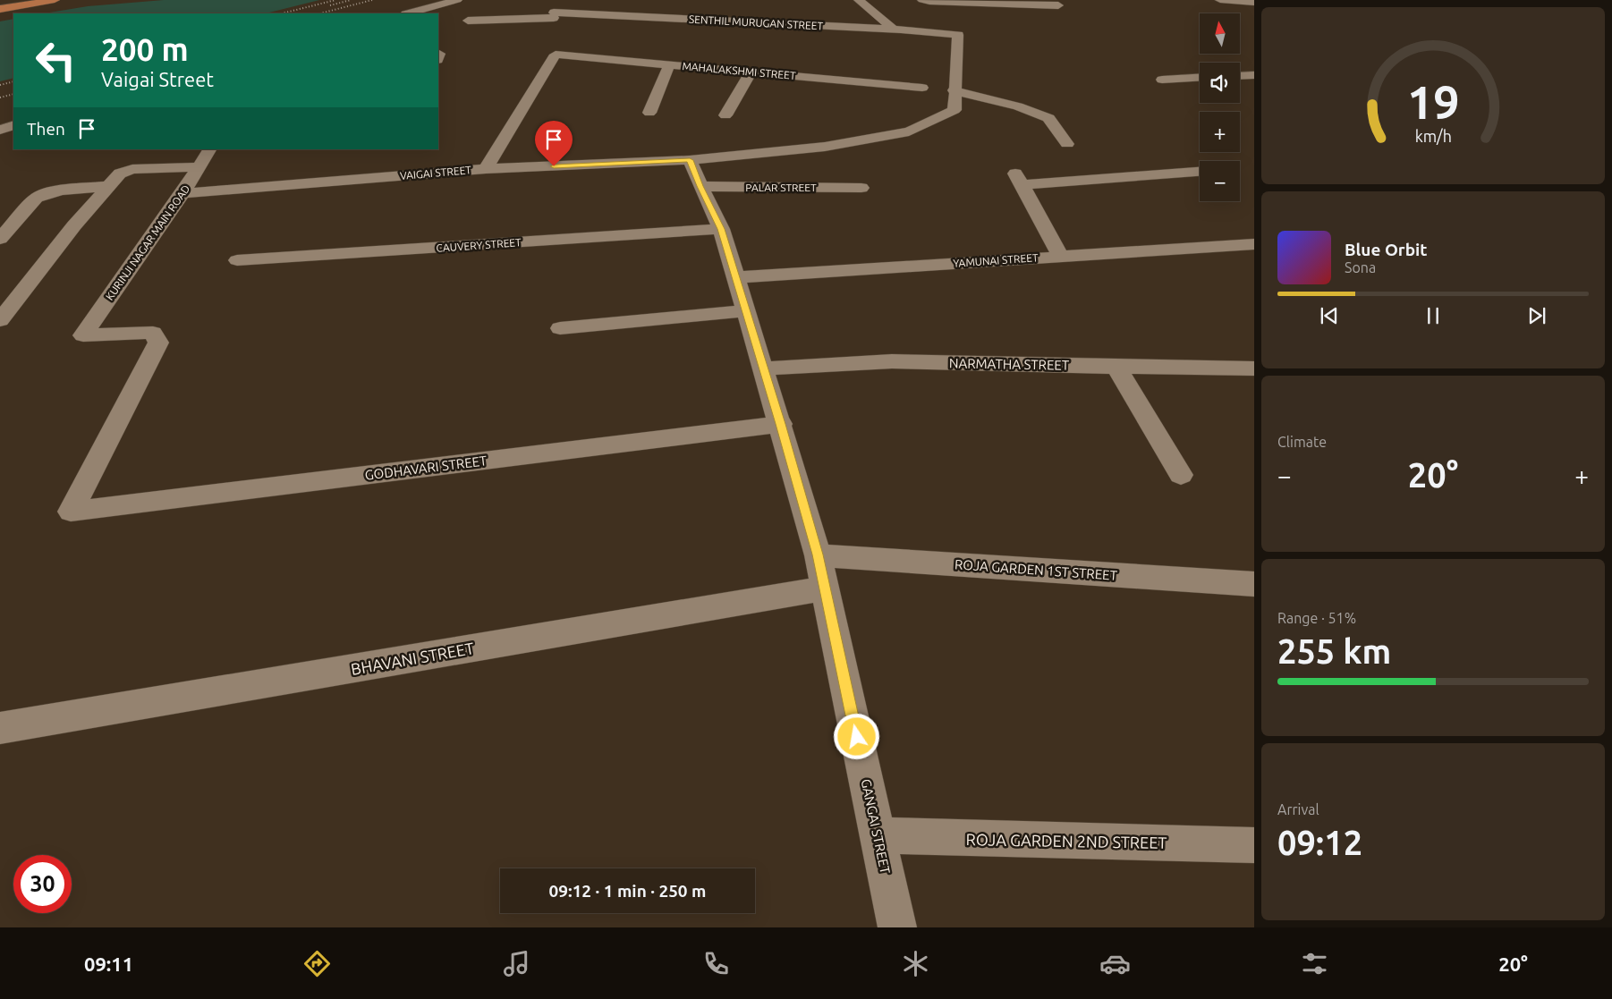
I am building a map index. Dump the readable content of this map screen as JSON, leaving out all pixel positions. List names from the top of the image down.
{
  "streets": {
    "street": [
      "SENTHIL MURUGAN STREET",
      "MAHALAKSHMI STREET",
      "VAIGAI STREET",
      "PALAR STREET",
      "KURINJI NAGAR MAIN ROAD",
      "CAUVERY STREET",
      "YAMUNAI STREET",
      "NARMATHA STREET",
      "GODHAVARI STREET",
      "ROJA GARDEN 1ST STREET",
      "BHAVANI STREET",
      "GANGAI STREET",
      "ROJA GARDEN 2ND STREET"
    ]
  },
  "crossings": [
    ["SENTHIL MURUGAN STREET", "VAIGAI STREET"],
    ["VAIGAI STREET", "KURINJI NAGAR MAIN ROAD"],
    ["VAIGAI STREET", "GANGAI STREET"],
    ["PALAR STREET", "GANGAI STREET"],
    ["KURINJI NAGAR MAIN ROAD", "GODHAVARI STREET"],
    ["CAUVERY STREET", "GANGAI STREET"],
    ["YAMUNAI STREET", "GANGAI STREET"],
    ["NARMATHA STREET", "GANGAI STREET"],
    ["GODHAVARI STREET", "GANGAI STREET"],
    ["ROJA GARDEN 1ST STREET", "GANGAI STREET"],
    ["BHAVANI STREET", "GANGAI STREET"],
    ["GANGAI STREET", "ROJA GARDEN 2ND STREET"]
  ],
  "north": "top",
  "page": {
    "map_buttons": ["+", "−"],
    "turn": ["200 m", "Vaigai Street"],
    "then": "Then",
    "song": ["Blue Orbit", "Sona"],
    "tile": [
      "Climate",
      ["Range · 51%", "255 km"],
      ["Arrival", "09:12"]
    ],
    "heat": ["−", "20°", "+"],
    "limit": "30",
    "trip": "09:12 · 1 min · 250 m",
    "tabs": ["09:11", "20°"],
    "gauge": ["19", "km/h"]
  }
}
